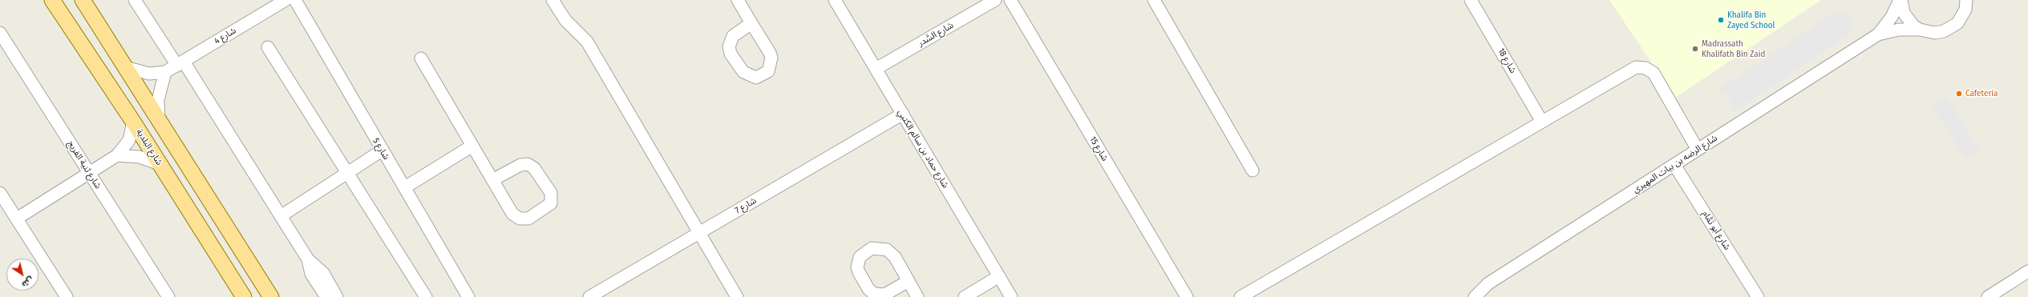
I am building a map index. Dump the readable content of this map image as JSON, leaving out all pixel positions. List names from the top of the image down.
{
  "streets": {
    "main road": ["شارع البلدية"],
    "street": [
      "شارع السَّدر",
      "شارع 4",
      "شارع 18",
      "شارع 5",
      "شارع حماد بن سالم الكتبي",
      "شارع 15",
      "شارع الرضه بن بيات المهيري",
      "شارع ثنية الفريج",
      "شارع 7",
      "شارع أبو تَمَّام"
    ]
  },
  "crossings": [
    ["شارع السَّدر", "شارع حماد بن سالم الكتبي"],
    ["شارع حماد بن سالم الكتبي", "شارع 7"],
    ["شارع الرضه بن بيات المهيري", "شارع أبو تَمَّام"]
  ],
  "places": ["Khalifa Bin Zayed School", "Madrassath Khalifath Bin Zaid", "Cafeteria"],
  "north": "bottom right"
}
